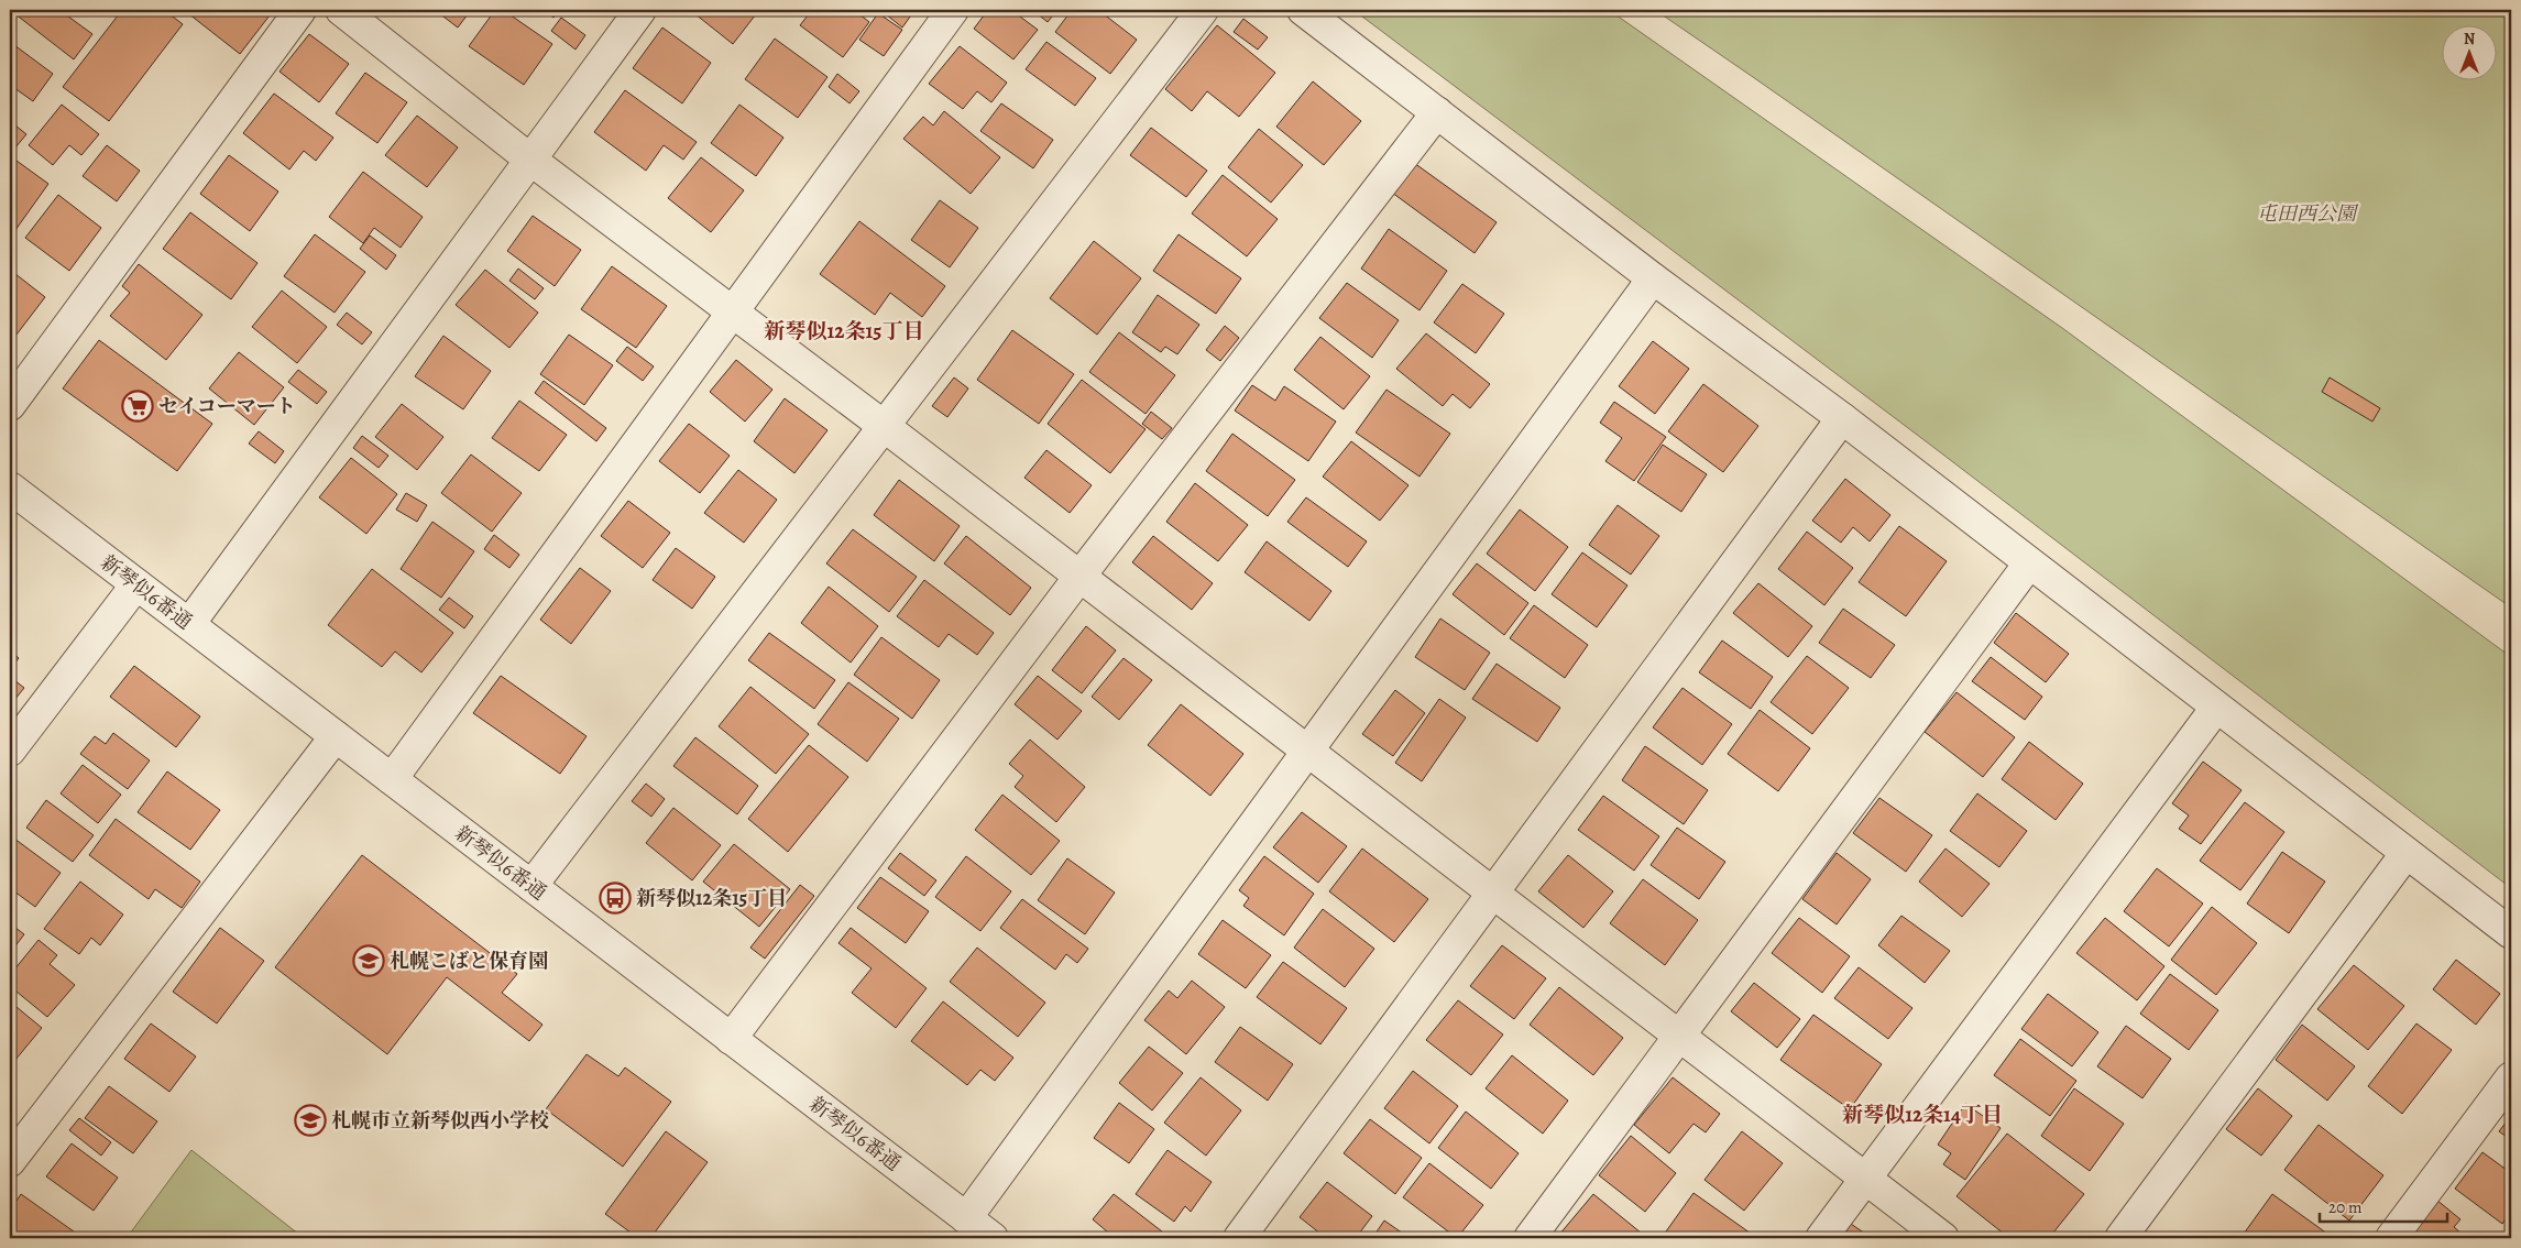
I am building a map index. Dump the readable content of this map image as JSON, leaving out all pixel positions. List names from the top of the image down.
{
  "streets": {
    "street": ["新琴似6番通"]
  },
  "districts": ["新琴似12条15丁目", "新琴似12条14丁目"],
  "parks": ["屯田西公園"],
  "places": {
    "supermarket": ["セイコーマート"],
    "bus stop": ["新琴似12条15丁目"],
    "school or university": ["札幌こばと保育園", "札幌市立新琴似西小学校"]
  },
  "scale_bar": "20 m",
  "north": "top"
}
